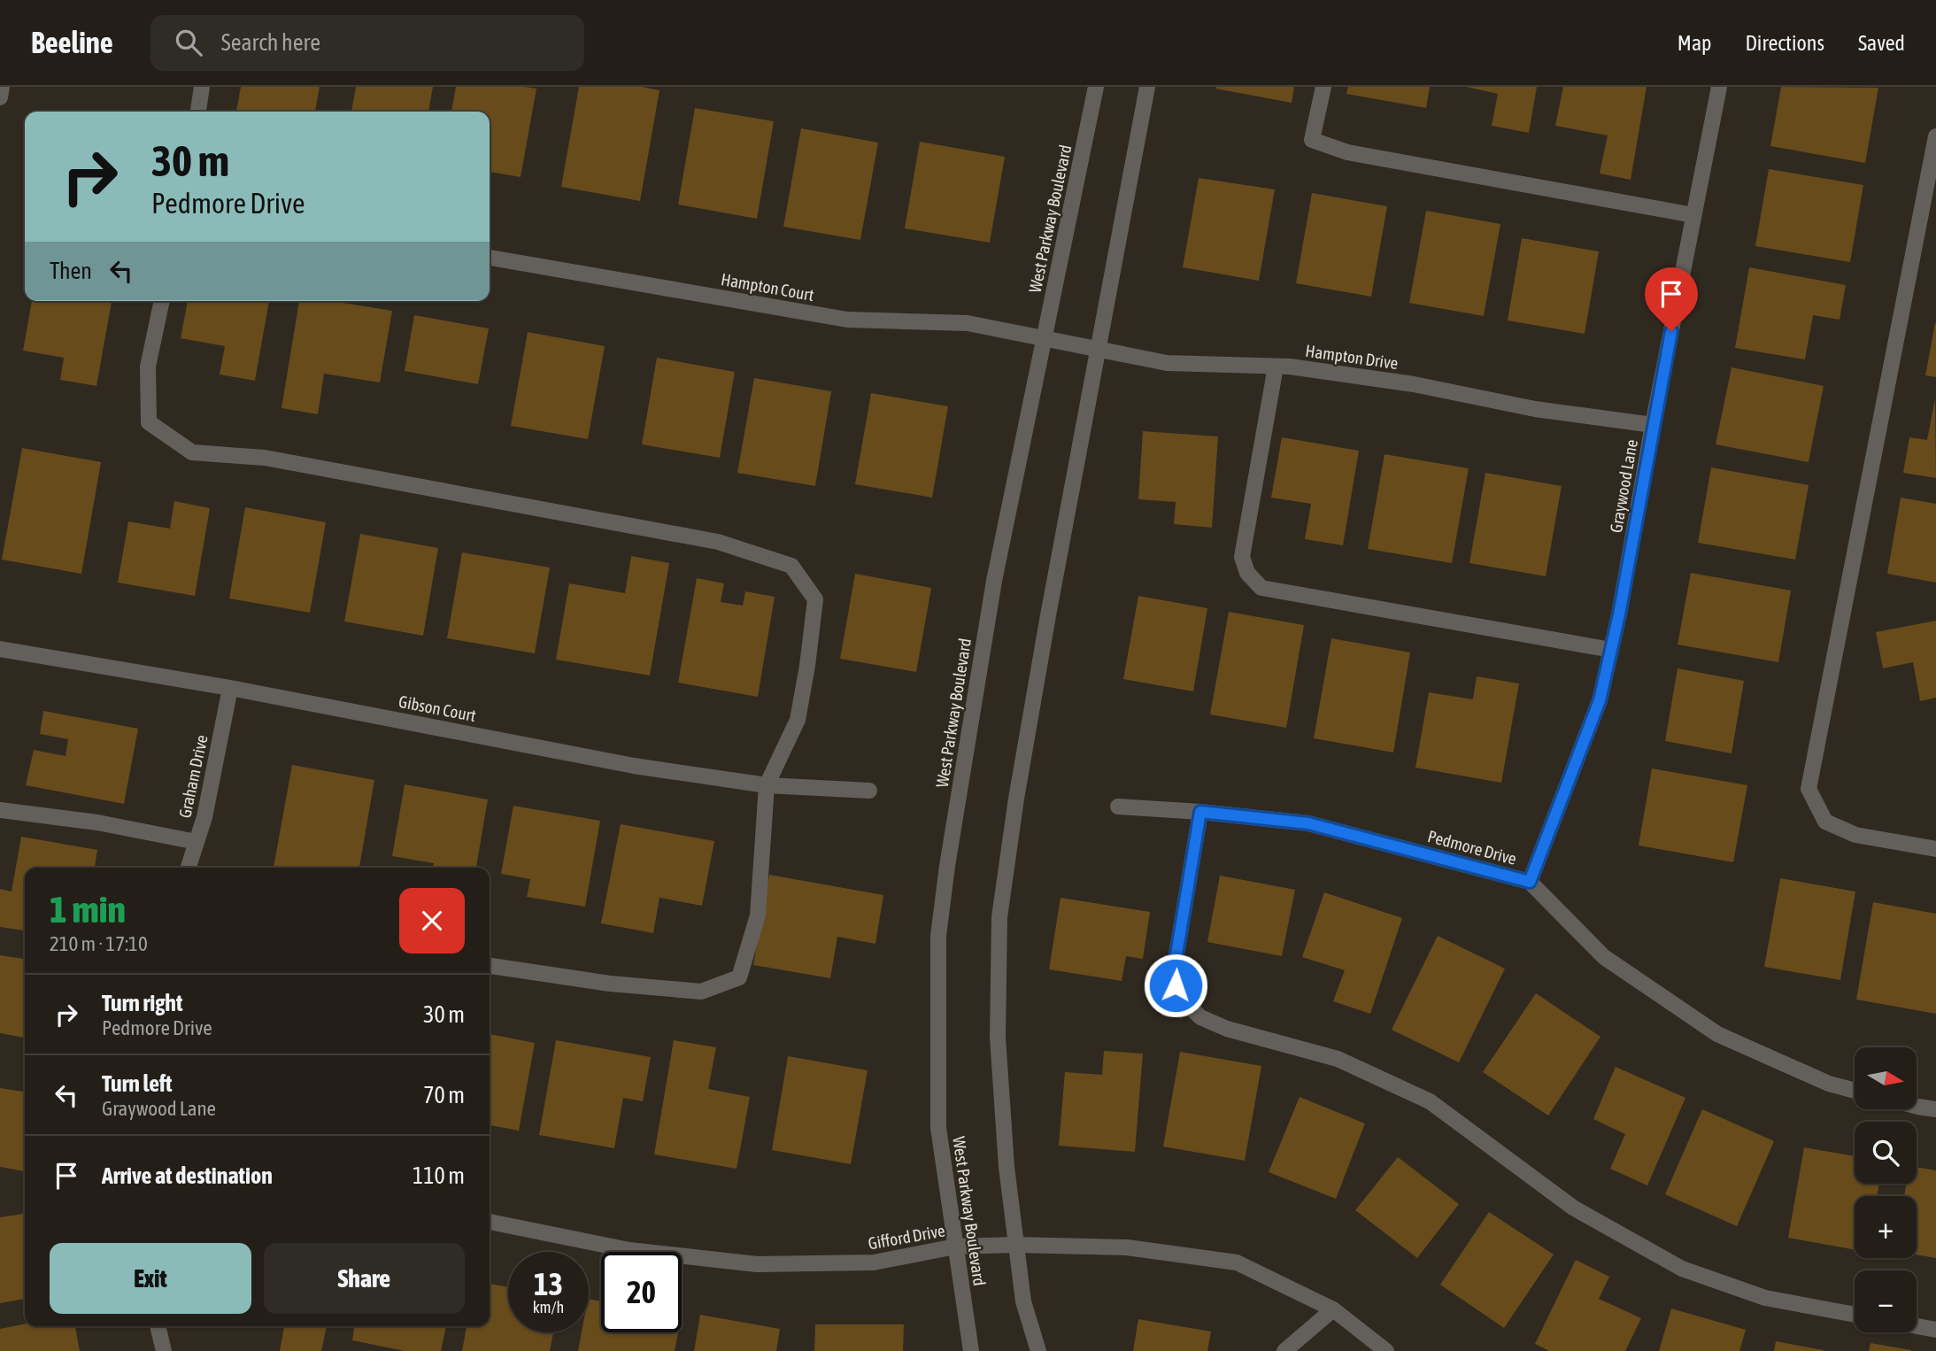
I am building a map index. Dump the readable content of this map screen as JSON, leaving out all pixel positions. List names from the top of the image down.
{
  "streets": {
    "street": [
      "West Parkway Boulevard",
      "Hampton Court",
      "Hampton Drive",
      "Graywood Lane",
      "Gibson Court",
      "Graham Drive",
      "Pedmore Drive",
      "Gifford Drive"
    ]
  },
  "crossings": [
    ["West Parkway Boulevard", "Hampton Court"],
    ["West Parkway Boulevard", "Hampton Drive"],
    ["West Parkway Boulevard", "Gifford Drive"],
    ["Hampton Court", "Hampton Drive"],
    ["Hampton Drive", "Graywood Lane"],
    ["Graywood Lane", "Pedmore Drive"],
    ["Gibson Court", "Graham Drive"]
  ],
  "north": "right",
  "page": {
    "header": "Beeline",
    "search": "Search here",
    "nav": ["Map", "Directions", "Saved"],
    "turn": ["30 m", "Pedmore Drive"],
    "then": "Then",
    "heading": ["1 min", "210 m · 17:10"],
    "list": [
      {
        "name": "Turn right",
        "note": "Pedmore Drive",
        "value": "30 m"
      },
      {
        "name": "Turn left",
        "note": "Graywood Lane",
        "value": "70 m"
      },
      {
        "name": "Arrive at destination",
        "value": "110 m"
      }
    ],
    "map_buttons": ["+", "−"],
    "buttons": ["Exit", "Share"],
    "speed": "13 km/h",
    "limit": "20"
  }
}
